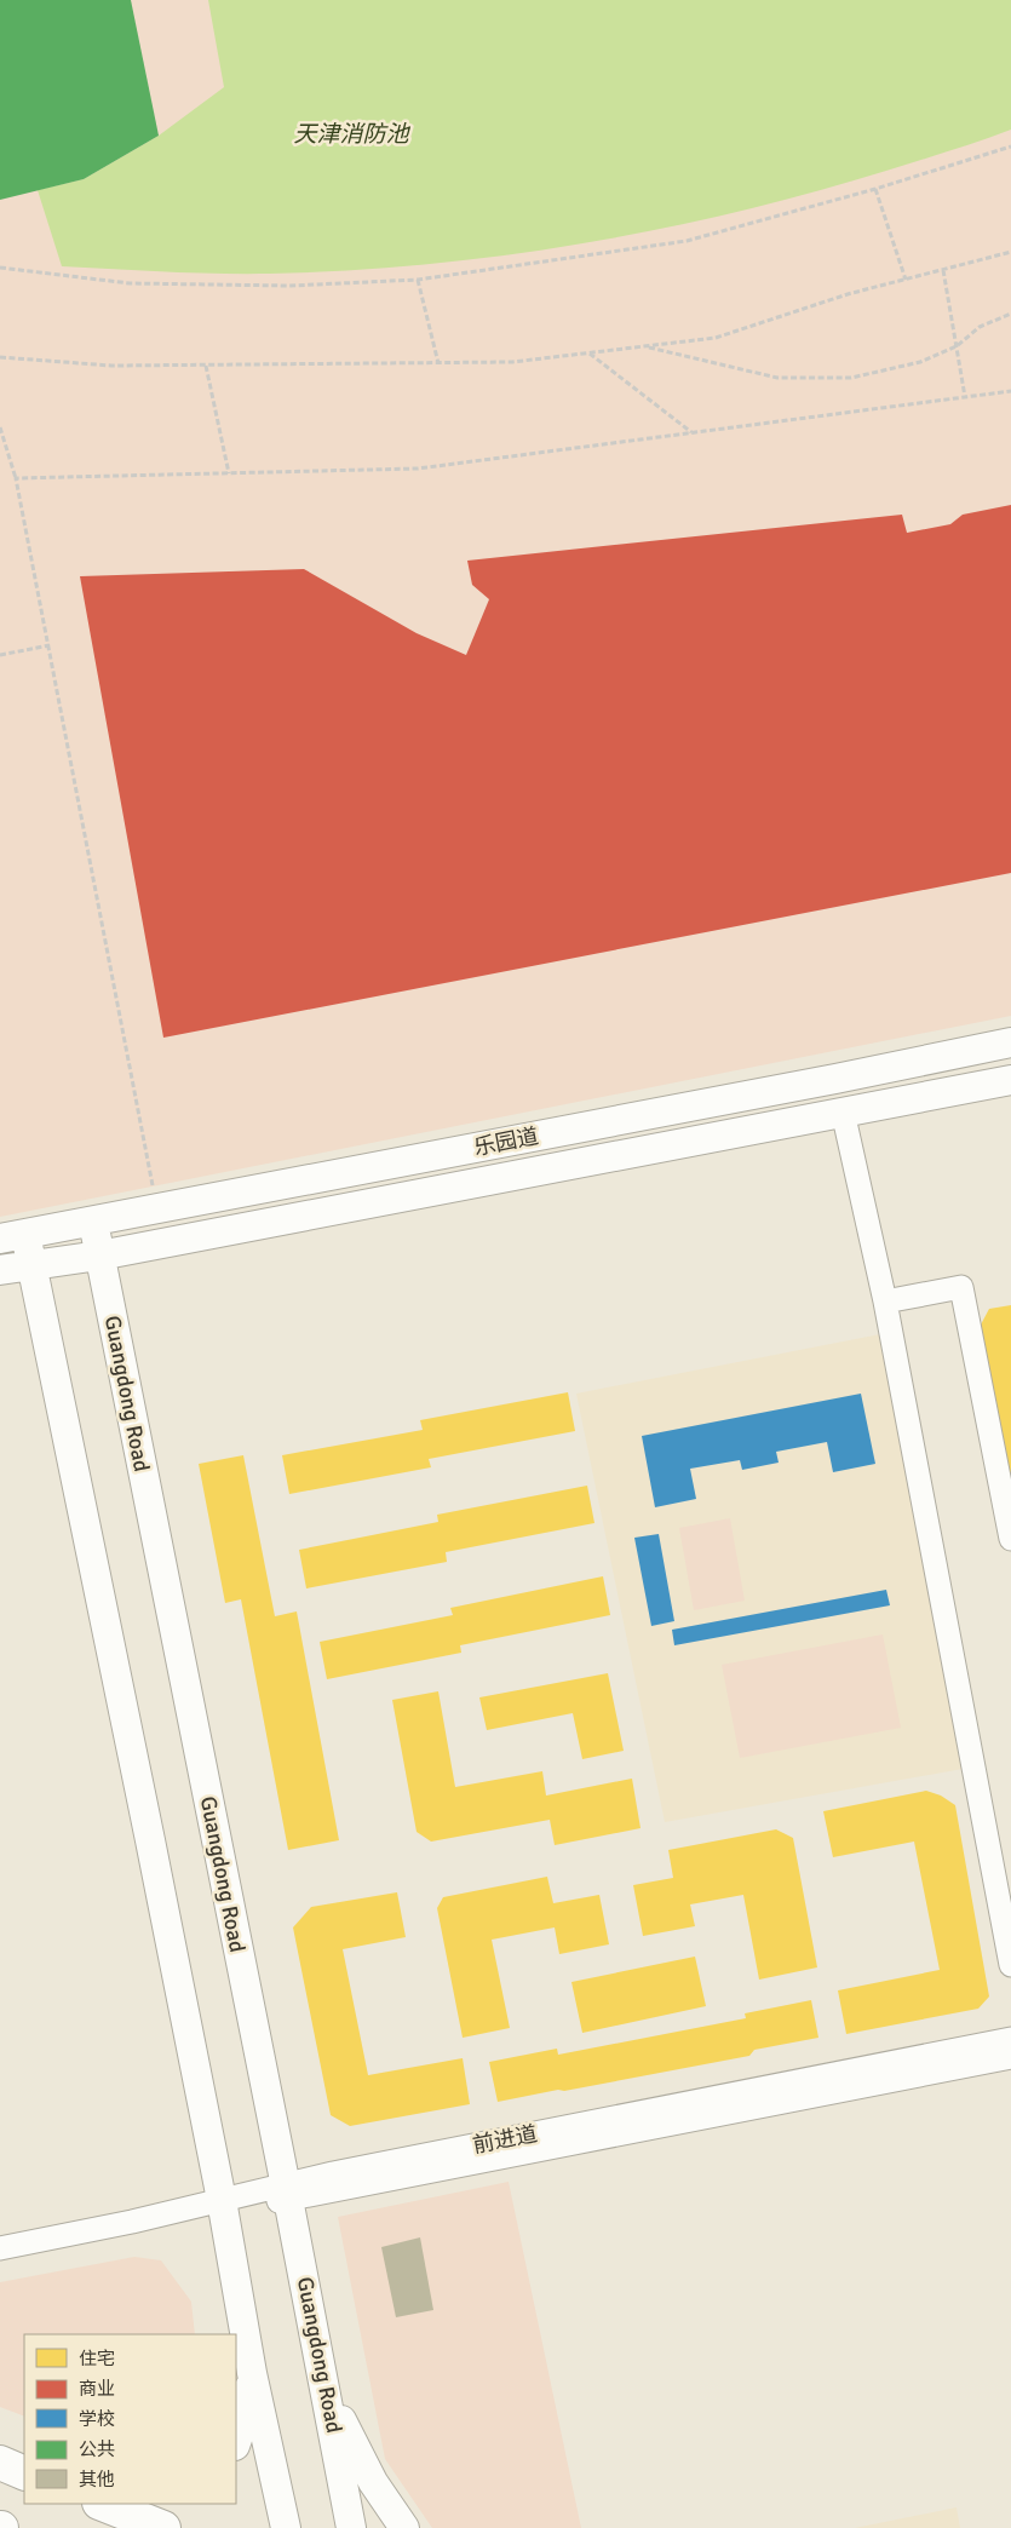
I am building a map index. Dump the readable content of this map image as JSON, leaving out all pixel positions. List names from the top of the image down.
{
  "streets": {
    "main road": ["乐园道", "Guangdong Road"],
    "street": ["前进道"]
  },
  "crossings": [
    ["乐园道", "Guangdong Road"],
    ["Guangdong Road", "前进道"]
  ],
  "water": ["天津消防池"],
  "legend": [
    "住宅",
    "商业",
    "学校",
    "公共",
    "其他"
  ]
}
